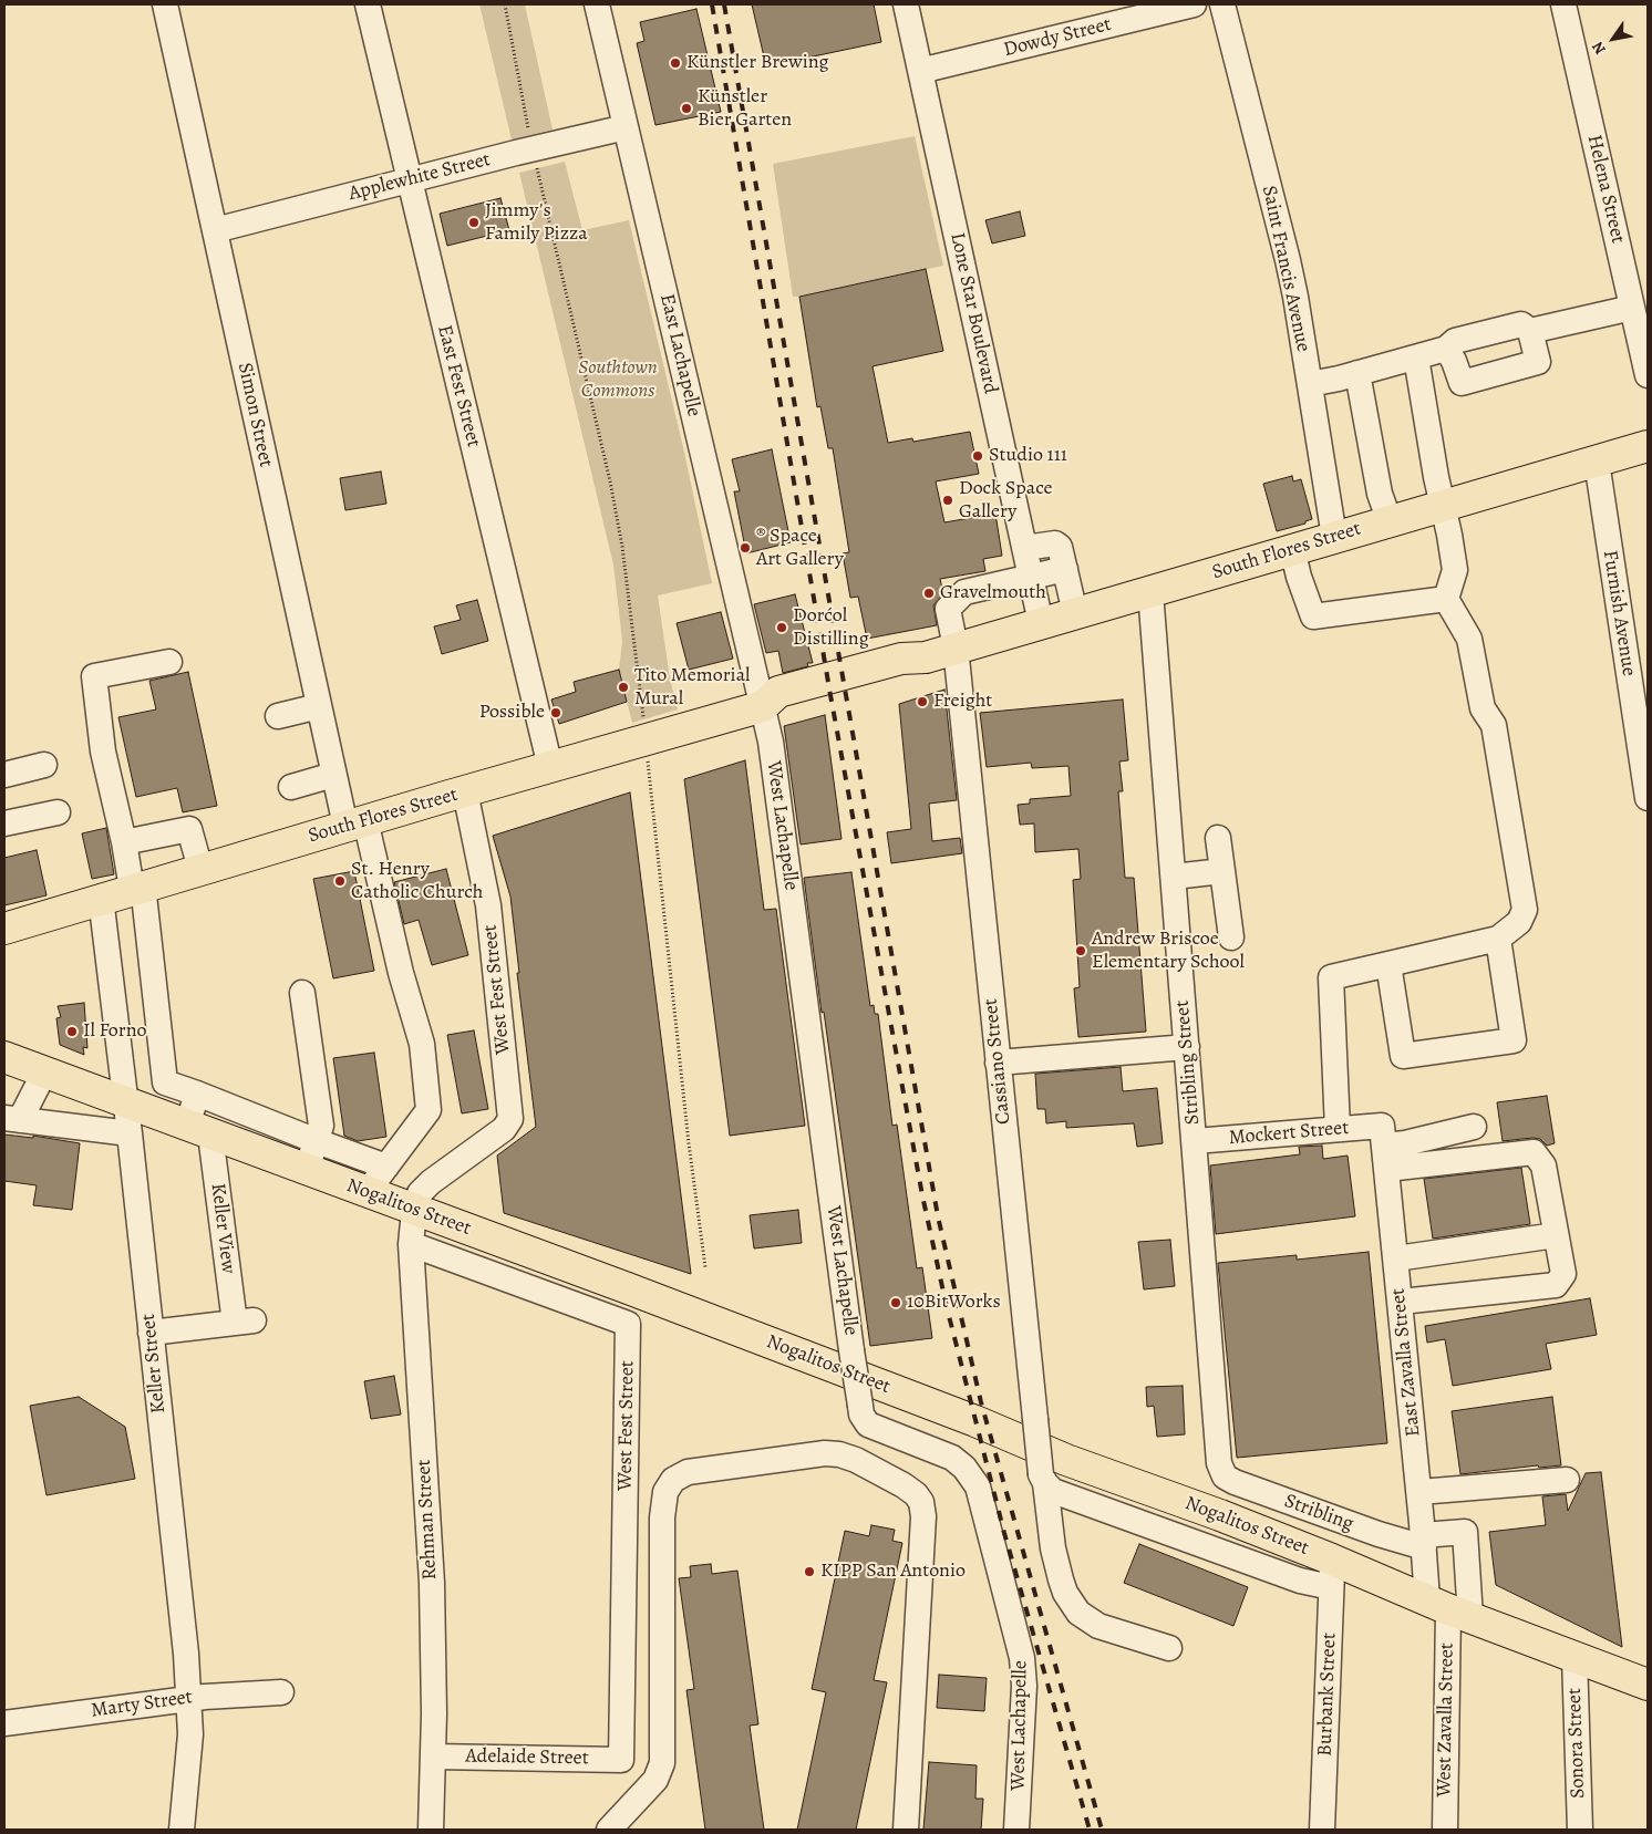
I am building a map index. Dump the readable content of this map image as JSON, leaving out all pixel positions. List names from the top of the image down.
{
  "streets": {
    "main road": ["South Flores Street", "Nogalitos Street"],
    "street": [
      "Dowdy Street",
      "Applewhite Street",
      "Helena Street",
      "Saint Francis Avenue",
      "Lone Star Boulevard",
      "East Lachapelle",
      "East Fest Street",
      "Simon Street",
      "Furnish Avenue",
      "West Lachapelle",
      "West Fest Street",
      "Cassiano Street",
      "Stribling Street",
      "Mockert Street",
      "Keller View",
      "East Zavalla Street",
      "Keller Street",
      "Stribling",
      "Rehman Street",
      "Burbank Street",
      "Marty Street",
      "West Zavalla Street",
      "Sonora Street",
      "Adelaide Street"
    ]
  },
  "crossings": [
    ["Dowdy Street", "Lone Star Boulevard"],
    ["Applewhite Street", "East Lachapelle"],
    ["Applewhite Street", "East Fest Street"],
    ["Applewhite Street", "Simon Street"],
    ["Saint Francis Avenue", "South Flores Street"],
    ["Lone Star Boulevard", "South Flores Street"],
    ["Lone Star Boulevard", "Cassiano Street"],
    ["East Lachapelle", "South Flores Street"],
    ["East Lachapelle", "West Lachapelle"],
    ["East Fest Street", "South Flores Street"],
    ["Simon Street", "South Flores Street"],
    ["Simon Street", "Nogalitos Street"],
    ["South Flores Street", "Furnish Avenue"],
    ["South Flores Street", "West Lachapelle"],
    ["South Flores Street", "West Fest Street"],
    ["South Flores Street", "Cassiano Street"],
    ["South Flores Street", "Stribling Street"],
    ["South Flores Street", "Keller Street"],
    ["West Fest Street", "Nogalitos Street"],
    ["West Fest Street", "Rehman Street"],
    ["West Fest Street", "Adelaide Street"],
    ["Cassiano Street", "Nogalitos Street"],
    ["Stribling Street", "Mockert Street"],
    ["Stribling Street", "Stribling"],
    ["Mockert Street", "East Zavalla Street"],
    ["Nogalitos Street", "Keller View"],
    ["Nogalitos Street", "East Zavalla Street"],
    ["Nogalitos Street", "Keller Street"],
    ["Nogalitos Street", "Rehman Street"],
    ["Nogalitos Street", "Burbank Street"],
    ["Nogalitos Street", "West Zavalla Street"],
    ["Nogalitos Street", "Sonora Street"],
    ["Keller View", "Keller Street"],
    ["East Zavalla Street", "Stribling"],
    ["East Zavalla Street", "West Zavalla Street"],
    ["Keller Street", "Marty Street"],
    ["Rehman Street", "Adelaide Street"]
  ],
  "parks": ["Southtown Commons"],
  "places": [
    "Künstler Brewing",
    "Künstler Bier Garten",
    "Jimmy's Family Pizza",
    "Studio 111",
    "Dock Space Gallery",
    "® Space Art Gallery",
    "Gravelmouth",
    "Dorćol Distilling",
    "Tito Memorial Mural",
    "Freight",
    "Possible",
    "St. Henry Catholic Church",
    "Andrew Briscoe Elementary School",
    "Il Forno",
    "10BitWorks",
    "KIPP San Antonio"
  ],
  "north": "bottom left"
}
